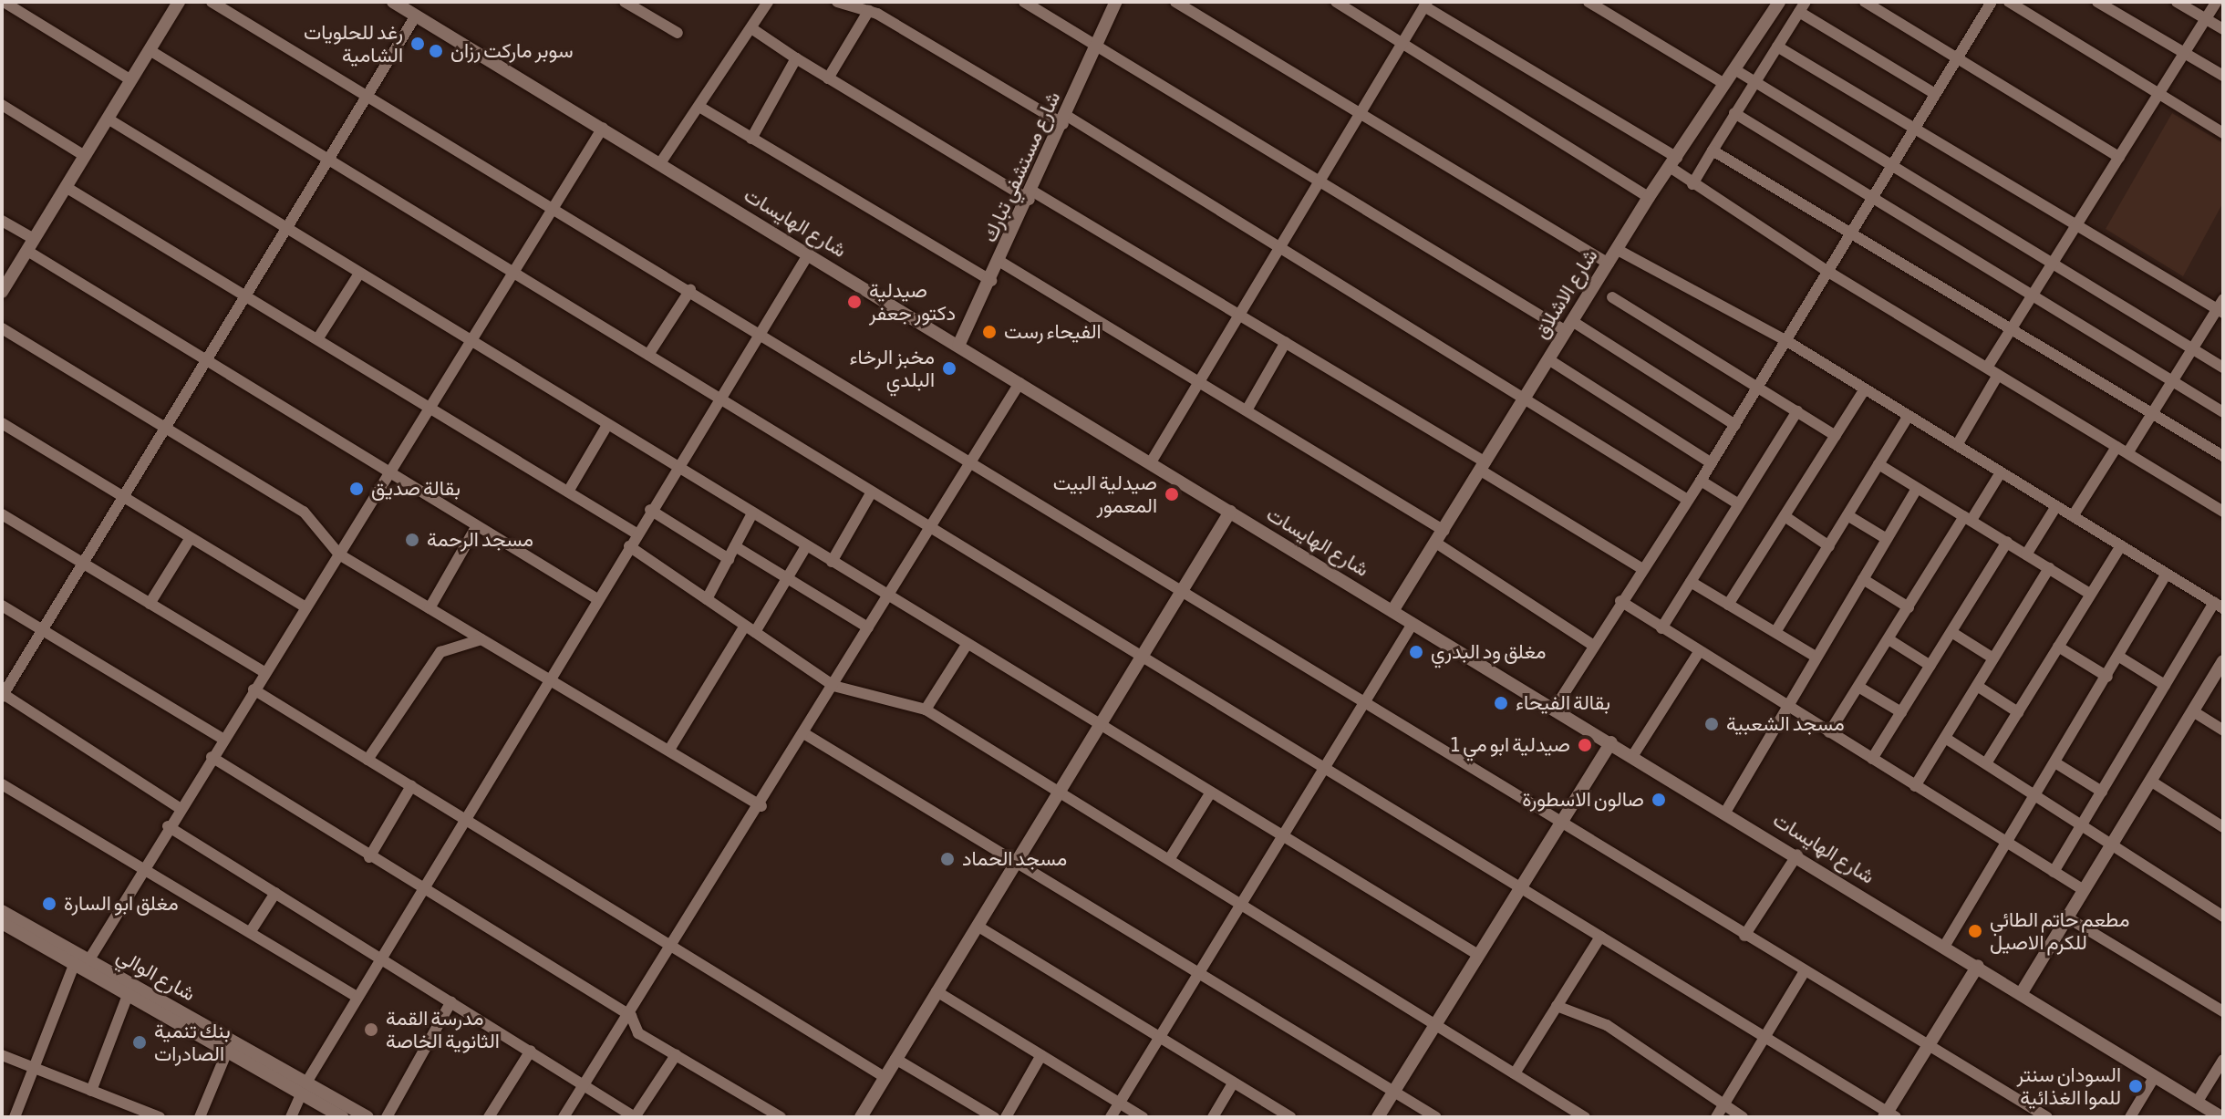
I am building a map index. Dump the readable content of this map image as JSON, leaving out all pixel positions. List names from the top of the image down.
{
  "streets": {
    "street": [
      "شارع مستشفي تبارك",
      "شارع الهايسات",
      "شارع الاشلاق",
      "شارع الوالي"
    ]
  },
  "crossings": [
    ["شارع مستشفي تبارك", "شارع الهايسات"],
    ["شارع الهايسات", "شارع الاشلاق"]
  ],
  "places": [
    "رغد للحلويات الشامية",
    "سوبر ماركت رزان",
    "صيدلية دكتور جعفر",
    "الفيحاء رست",
    "مخبز الرخاء البلدي",
    "بقالة صديق",
    "صيدلية البيت المعمور",
    "مسجد الرحمة",
    "مغلق ود البدري",
    "بقالة الفيحاء",
    "مسجد الشعبية",
    "صيدلية ابو مي 1",
    "صالون الاسطورة",
    "مسجد الحماد",
    "مغلق ابو السارة",
    "مطعم حاتم الطائي للكرم الاصيل",
    "مدرسة القمة الثانوية الخاصة",
    "بنك تنمية الصادرات",
    "السودان سنتر للموا الغذائية"
  ]
}
